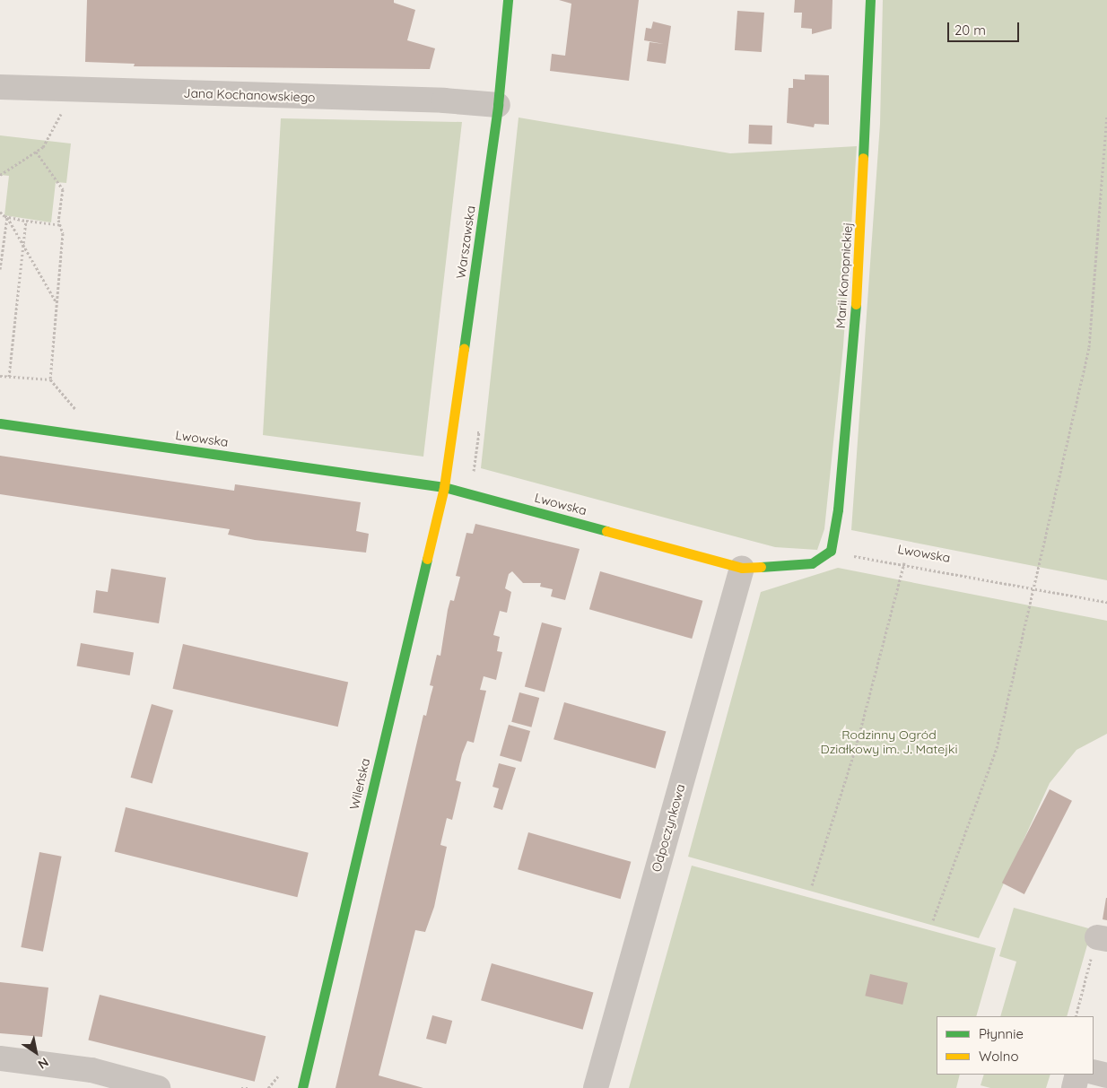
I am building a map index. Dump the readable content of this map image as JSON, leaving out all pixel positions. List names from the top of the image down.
{
  "streets": {
    "street": [
      "Jana Kochanowskiego",
      "Warszawska",
      "Marii Konopnickiej",
      "Lwowska",
      "Wileńska",
      "Odpoczynkowa"
    ]
  },
  "crossings": [
    ["Jana Kochanowskiego", "Warszawska"],
    ["Warszawska", "Lwowska"],
    ["Warszawska", "Wileńska"],
    ["Marii Konopnickiej", "Lwowska"],
    ["Lwowska", "Wileńska"],
    ["Lwowska", "Odpoczynkowa"]
  ],
  "parks": ["Rodzinny Ogród Działkowy im. J. Matejki"],
  "legend": ["Płynnie", "Wolno"],
  "scale_bar": "20 m",
  "north": "bottom right"
}
